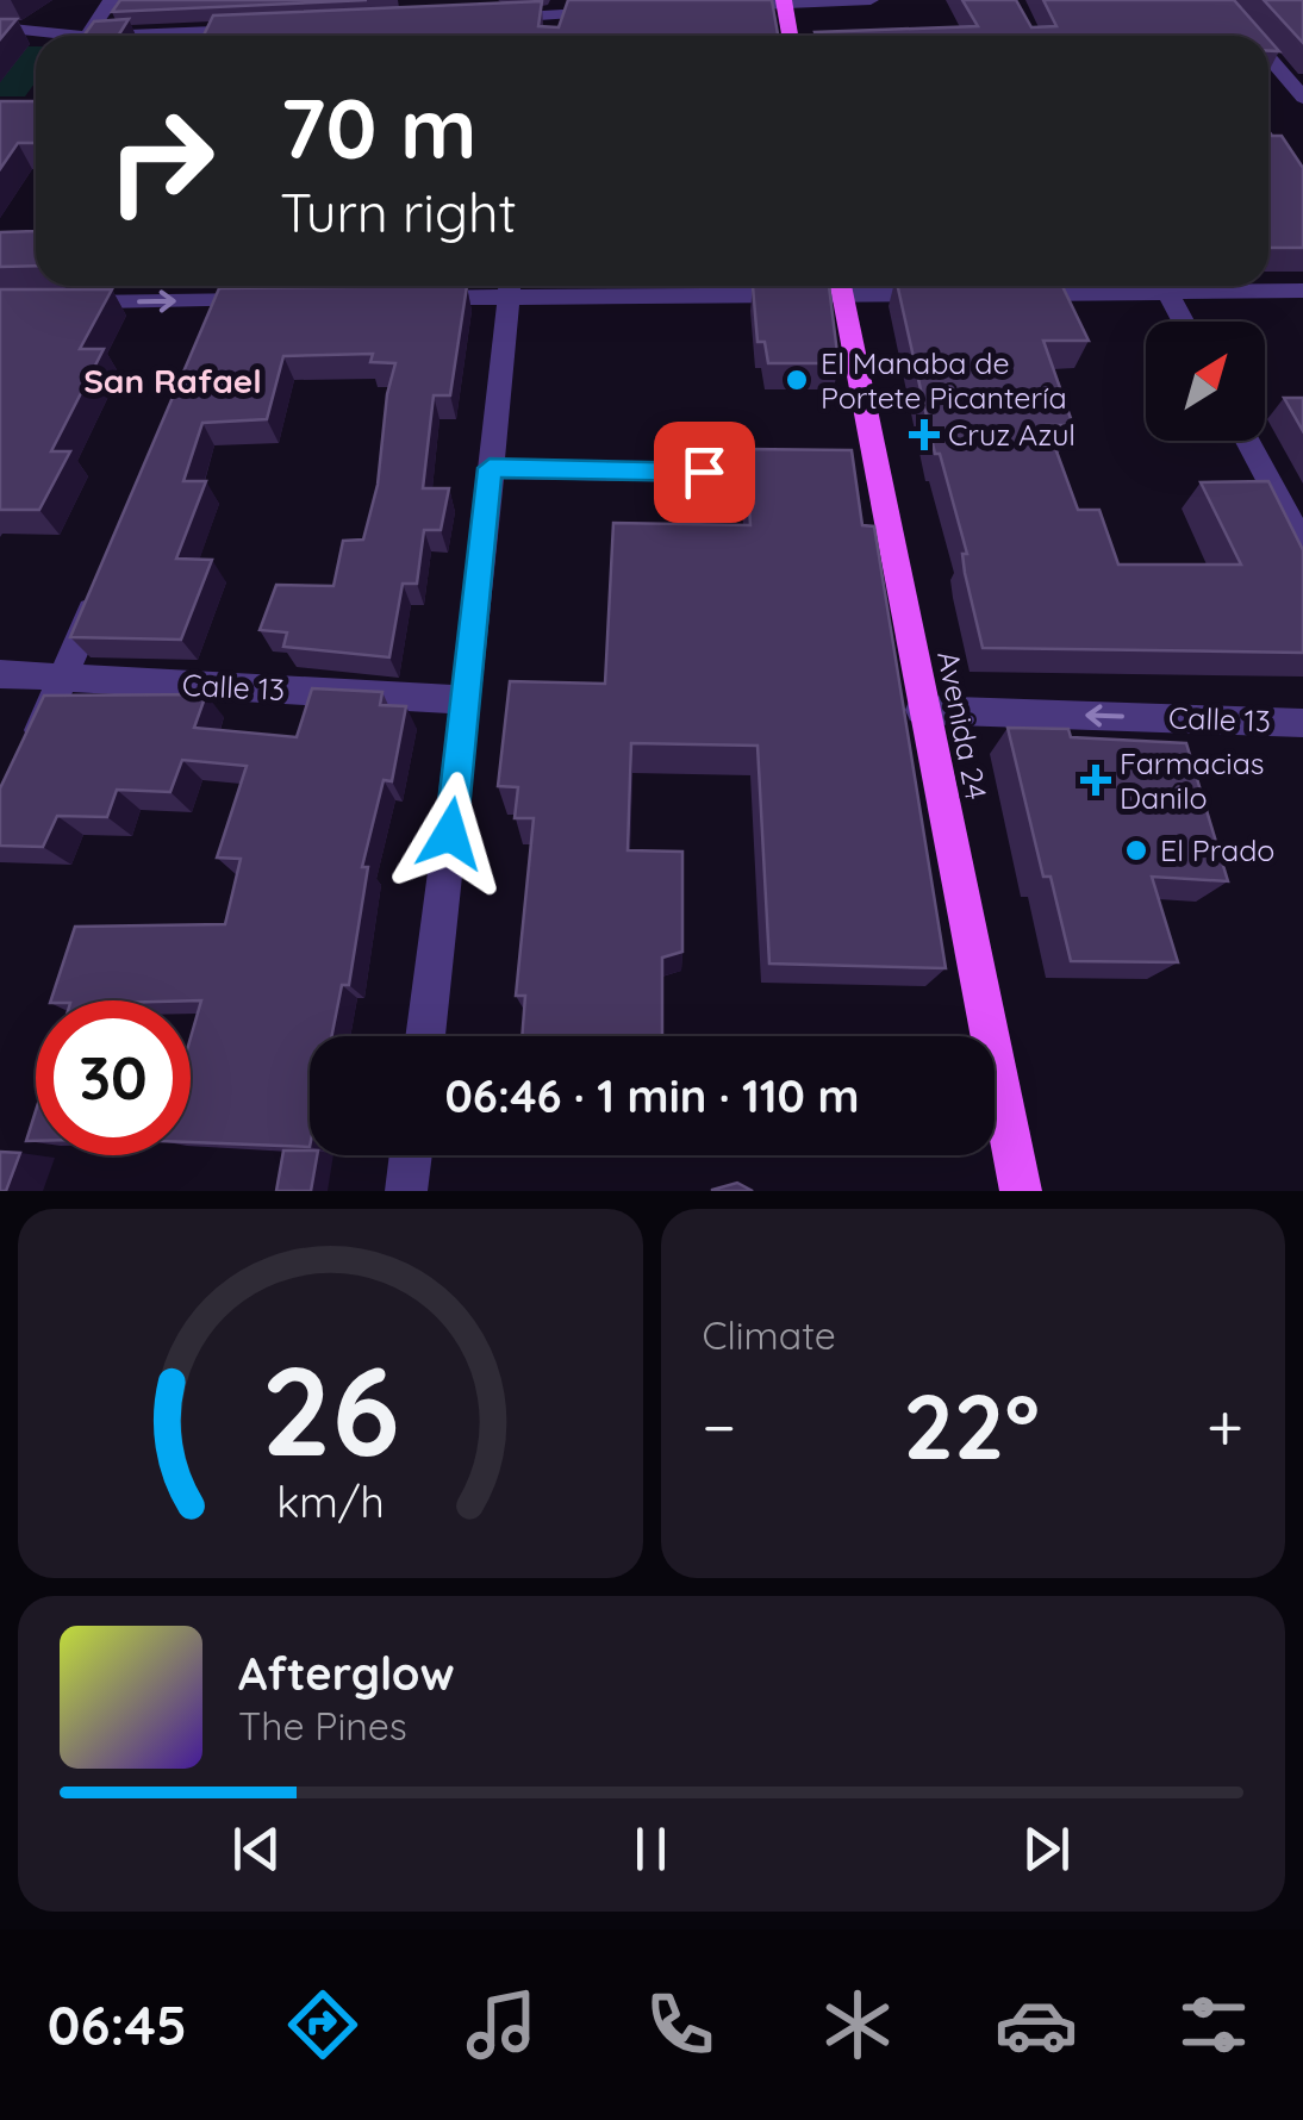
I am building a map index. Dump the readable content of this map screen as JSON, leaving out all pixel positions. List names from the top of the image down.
{
  "streets": {
    "main road": ["Avenida 24"],
    "street": ["Calle 13"]
  },
  "crossings": [
    ["Calle 13", "Avenida 24"]
  ],
  "one_way": ["Calle 13"],
  "districts": ["San Rafael"],
  "places": {
    "other": ["El Manaba de Portete Picantería", "El Prado"],
    "health": ["Cruz Azul", "Farmacias Danilo"]
  },
  "north": "top right",
  "page": {
    "turn": ["70 m", "Turn right"],
    "limit": "30",
    "trip": "06:46 · 1 min · 110 m",
    "tile": "Climate",
    "heat": ["−", "22°", "+"],
    "song": ["Afterglow", "The Pines"],
    "tabs": "06:45",
    "gauge": ["26", "km/h"]
  }
}
